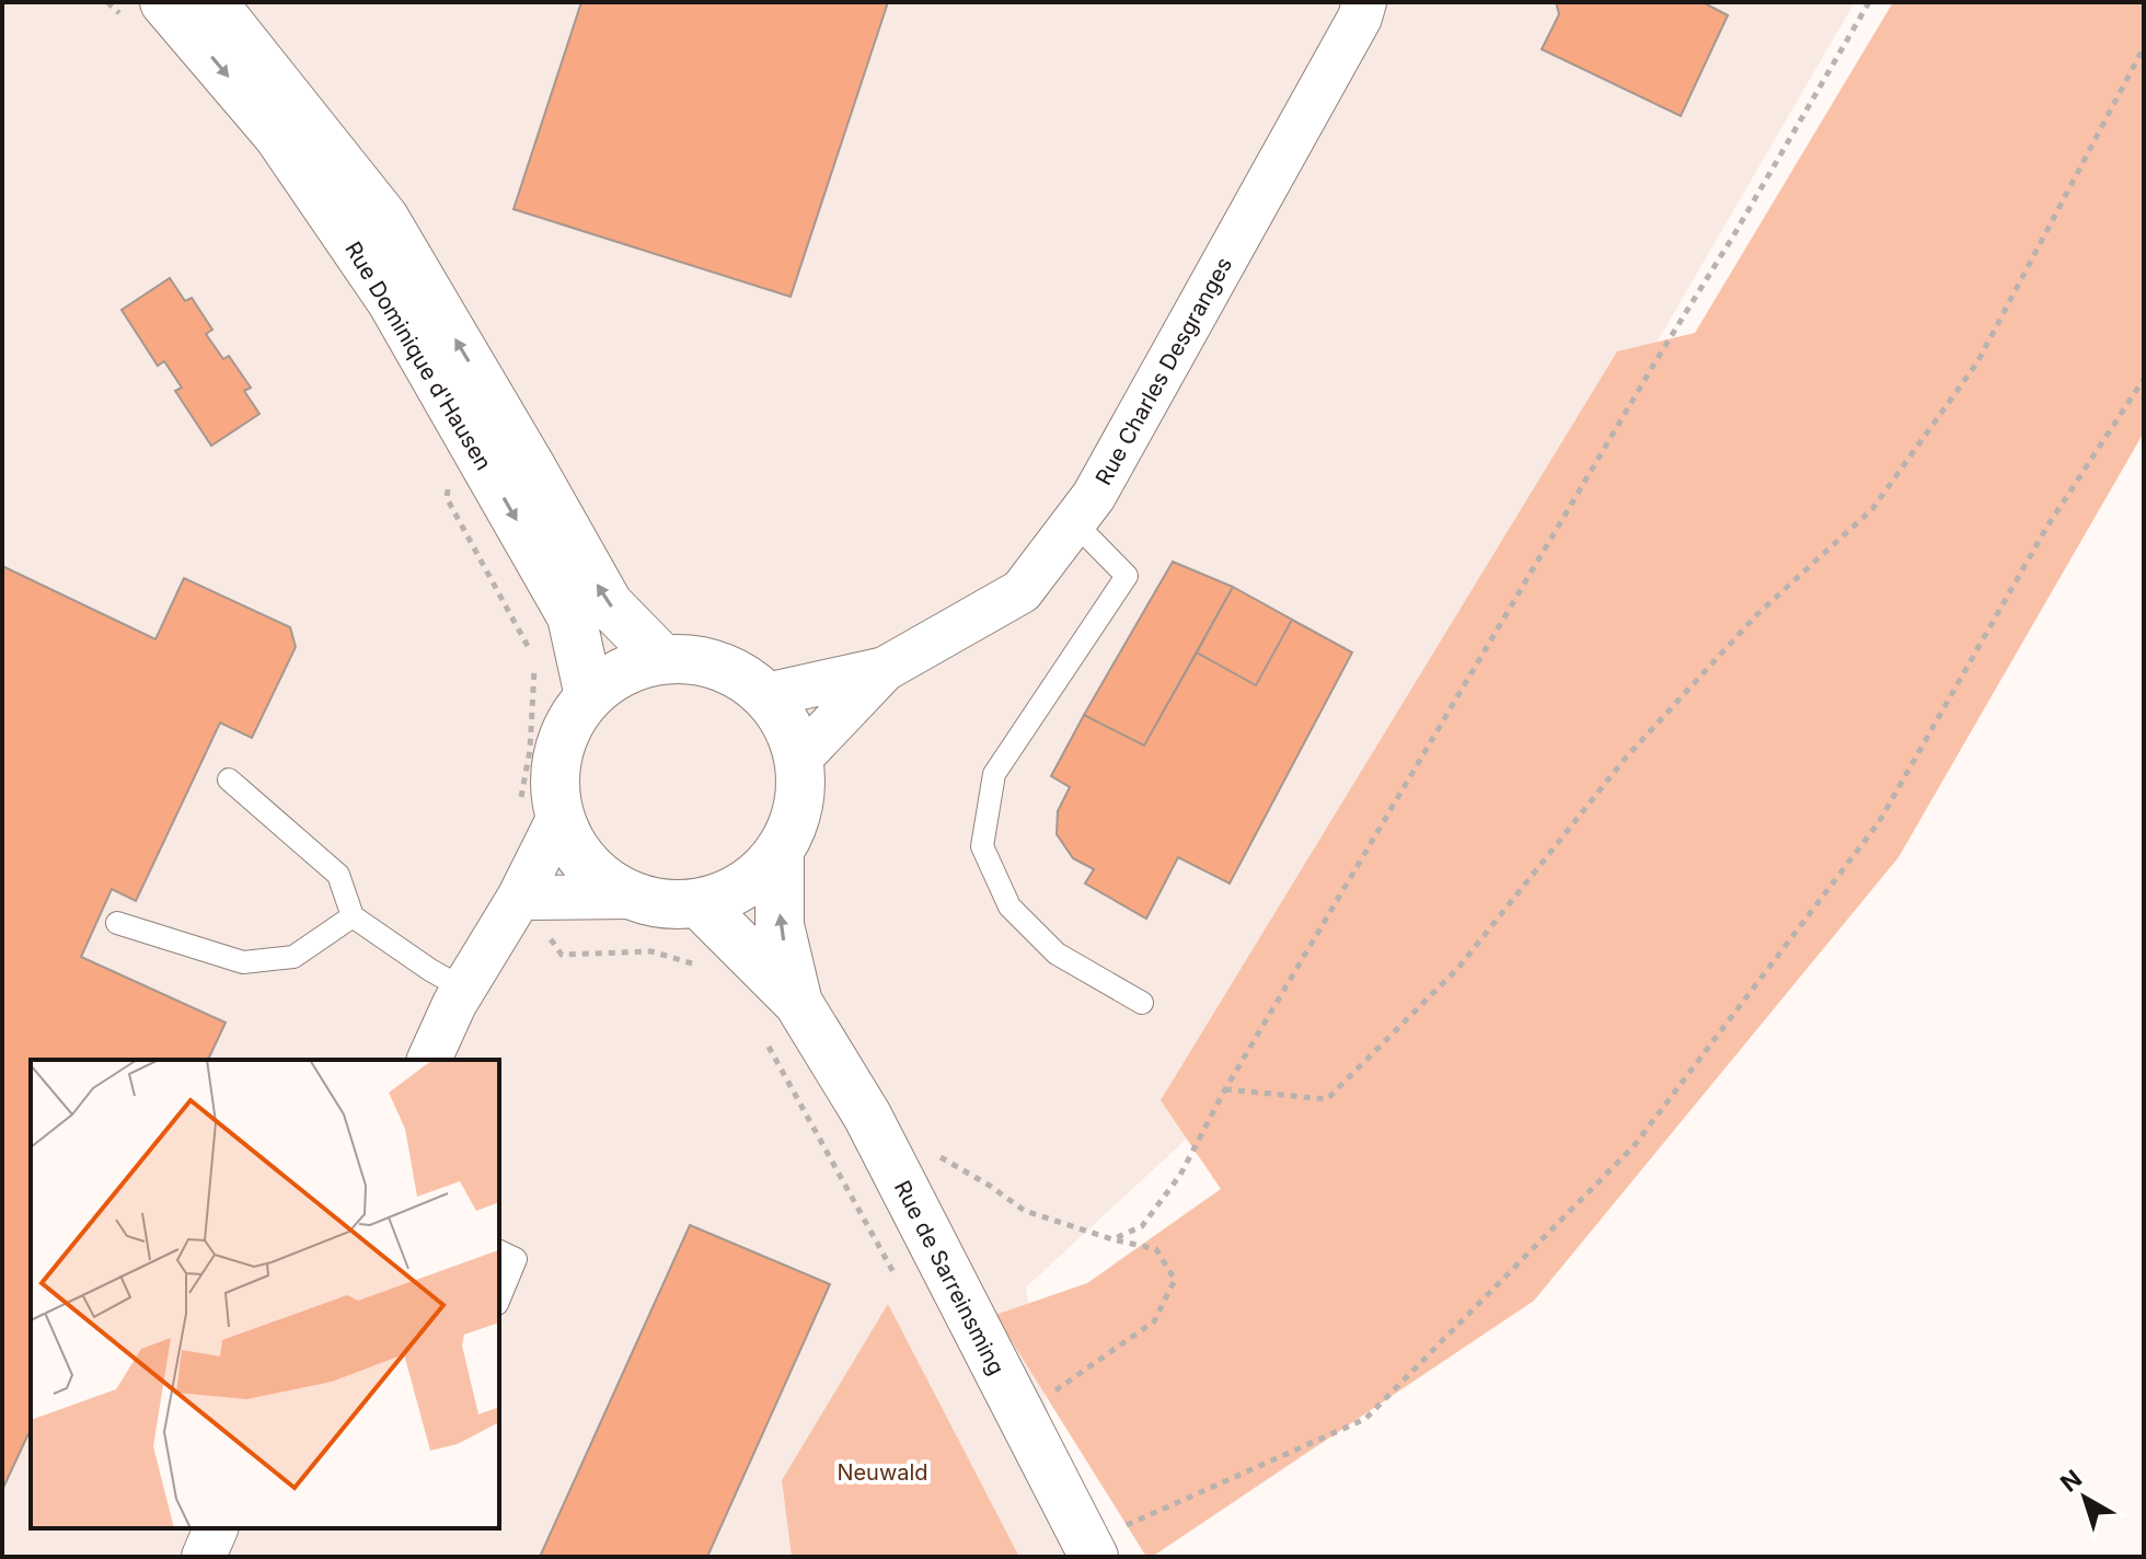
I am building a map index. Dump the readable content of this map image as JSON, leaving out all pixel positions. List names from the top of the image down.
{
  "streets": {
    "street": ["Rue Dominique d'Hausen", "Rue Charles Desgranges", "Rue de Sarreinsming"]
  },
  "crossings": [
    ["Rue Dominique d'Hausen", "Rue Charles Desgranges"],
    ["Rue Dominique d'Hausen", "Rue de Sarreinsming"],
    ["Rue Charles Desgranges", "Rue de Sarreinsming"]
  ],
  "parks": ["Neuwald"],
  "north": "top left"
}
